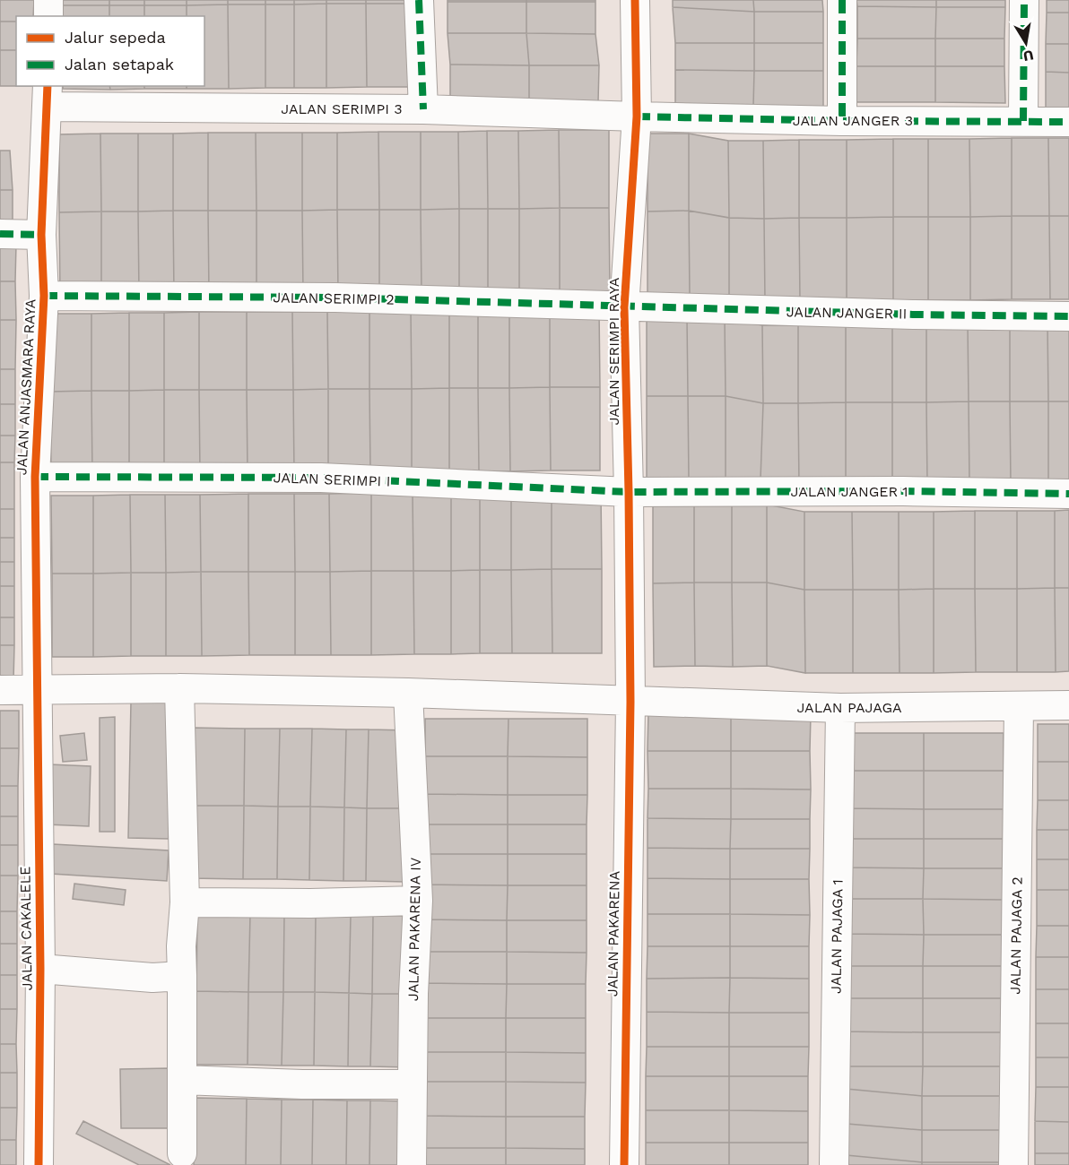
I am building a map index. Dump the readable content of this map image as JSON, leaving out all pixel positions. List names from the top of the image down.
{
  "streets": {
    "street": [
      "JALAN SERIMPI 3",
      "JALAN JANGER 3",
      "JALAN SERIMPI 2",
      "JALAN JANGER II",
      "JALAN SERIMPI RAYA",
      "JALAN ANJASMARA RAYA",
      "JALAN SERIMPI I",
      "JALAN JANGER 1",
      "JALAN PAJAGA",
      "JALAN CAKALELE",
      "JALAN PAKARENA IV",
      "JALAN PAKARENA",
      "JALAN PAJAGA 2",
      "JALAN PAJAGA 1"
    ]
  },
  "crossings": [
    ["JALAN SERIMPI 3", "JALAN JANGER 3"],
    ["JALAN SERIMPI 3", "JALAN SERIMPI RAYA"],
    ["JALAN SERIMPI 3", "JALAN ANJASMARA RAYA"],
    ["JALAN JANGER 3", "JALAN SERIMPI RAYA"],
    ["JALAN SERIMPI 2", "JALAN JANGER II"],
    ["JALAN SERIMPI 2", "JALAN SERIMPI RAYA"],
    ["JALAN SERIMPI 2", "JALAN ANJASMARA RAYA"],
    ["JALAN JANGER II", "JALAN SERIMPI RAYA"],
    ["JALAN SERIMPI RAYA", "JALAN SERIMPI I"],
    ["JALAN SERIMPI RAYA", "JALAN JANGER 1"],
    ["JALAN SERIMPI RAYA", "JALAN PAJAGA"],
    ["JALAN SERIMPI RAYA", "JALAN PAKARENA"],
    ["JALAN ANJASMARA RAYA", "JALAN SERIMPI I"],
    ["JALAN ANJASMARA RAYA", "JALAN PAJAGA"],
    ["JALAN ANJASMARA RAYA", "JALAN CAKALELE"],
    ["JALAN SERIMPI I", "JALAN JANGER 1"],
    ["JALAN PAJAGA", "JALAN CAKALELE"],
    ["JALAN PAJAGA", "JALAN PAKARENA IV"],
    ["JALAN PAJAGA", "JALAN PAKARENA"],
    ["JALAN PAJAGA", "JALAN PAJAGA 2"],
    ["JALAN PAJAGA", "JALAN PAJAGA 1"]
  ],
  "legend": ["Jalur sepeda", "Jalan setapak"],
  "north": "bottom"
}
